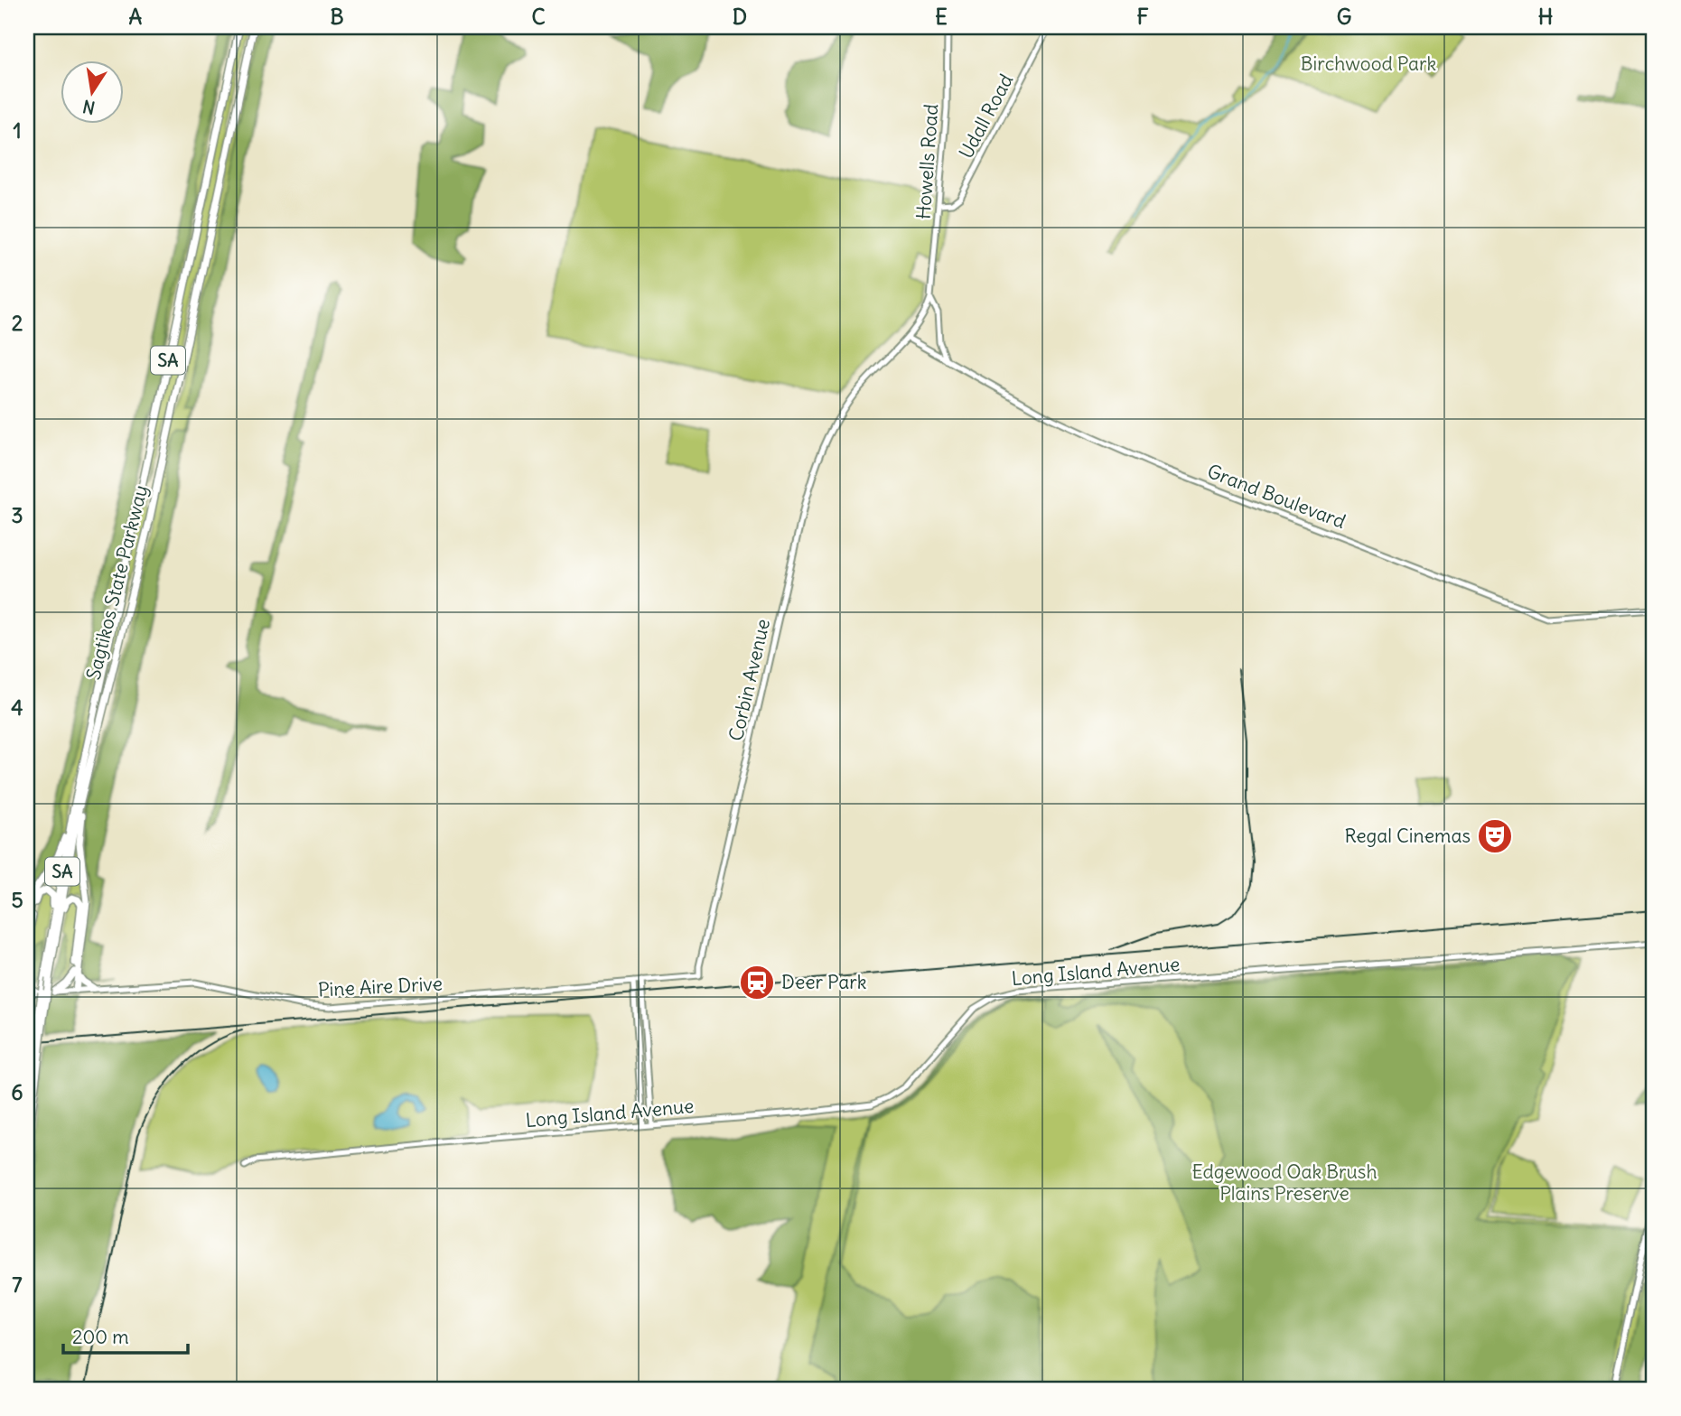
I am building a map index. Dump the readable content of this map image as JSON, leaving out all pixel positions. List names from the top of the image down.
{
  "streets": {
    "highway": ["SA", "Sagtikos State Parkway"],
    "street": [
      "Udall Road",
      "Howells Road",
      "Grand Boulevard",
      "Corbin Avenue",
      "Long Island Avenue",
      "Pine Aire Drive"
    ]
  },
  "crossings": [
    ["Udall Road", "Howells Road"],
    ["Howells Road", "Corbin Avenue"],
    ["Grand Boulevard", "Corbin Avenue"],
    ["Corbin Avenue", "Pine Aire Drive"]
  ],
  "parks": ["Birchwood Park", "Edgewood Oak Brush Plains Preserve"],
  "places": {
    "theatre": ["Regal Cinemas"],
    "station": ["Deer Park"]
  },
  "scale_bar": "200 m",
  "north": "bottom",
  "grid": {
    "columns": [
      "A",
      "B",
      "C",
      "D",
      "E",
      "F",
      "G",
      "H"
    ],
    "rows": [
      "1",
      "2",
      "3",
      "4",
      "5",
      "6",
      "7"
    ]
  }
}
